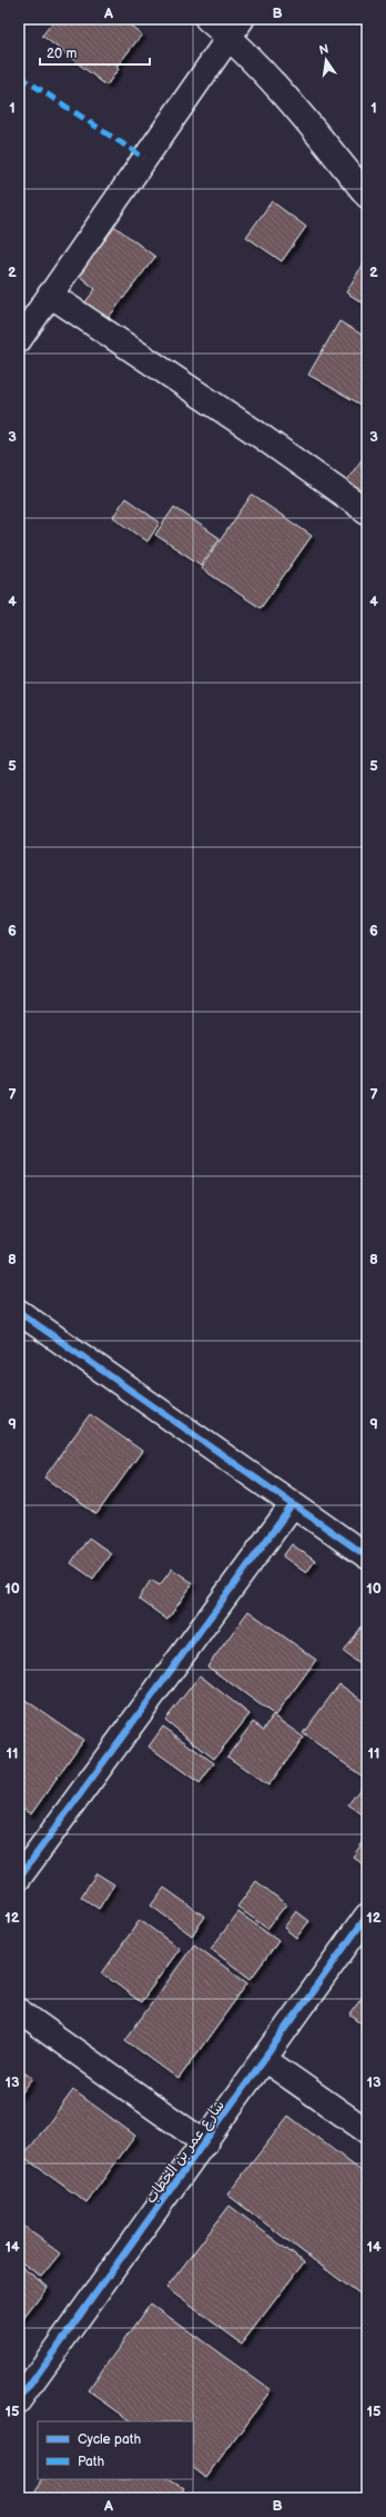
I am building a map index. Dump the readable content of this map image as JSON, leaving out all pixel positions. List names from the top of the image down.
{
  "streets": {
    "street": ["شارع عمر بن الخطاب"]
  },
  "legend": ["Cycle path", "Path"],
  "scale_bar": "20 m",
  "north": "top",
  "grid": {
    "columns": ["A", "B"],
    "rows": [
      "1",
      "2",
      "3",
      "4",
      "5",
      "6",
      "7",
      "8",
      "9",
      "10",
      "11",
      "12",
      "13",
      "14",
      "15"
    ]
  }
}
